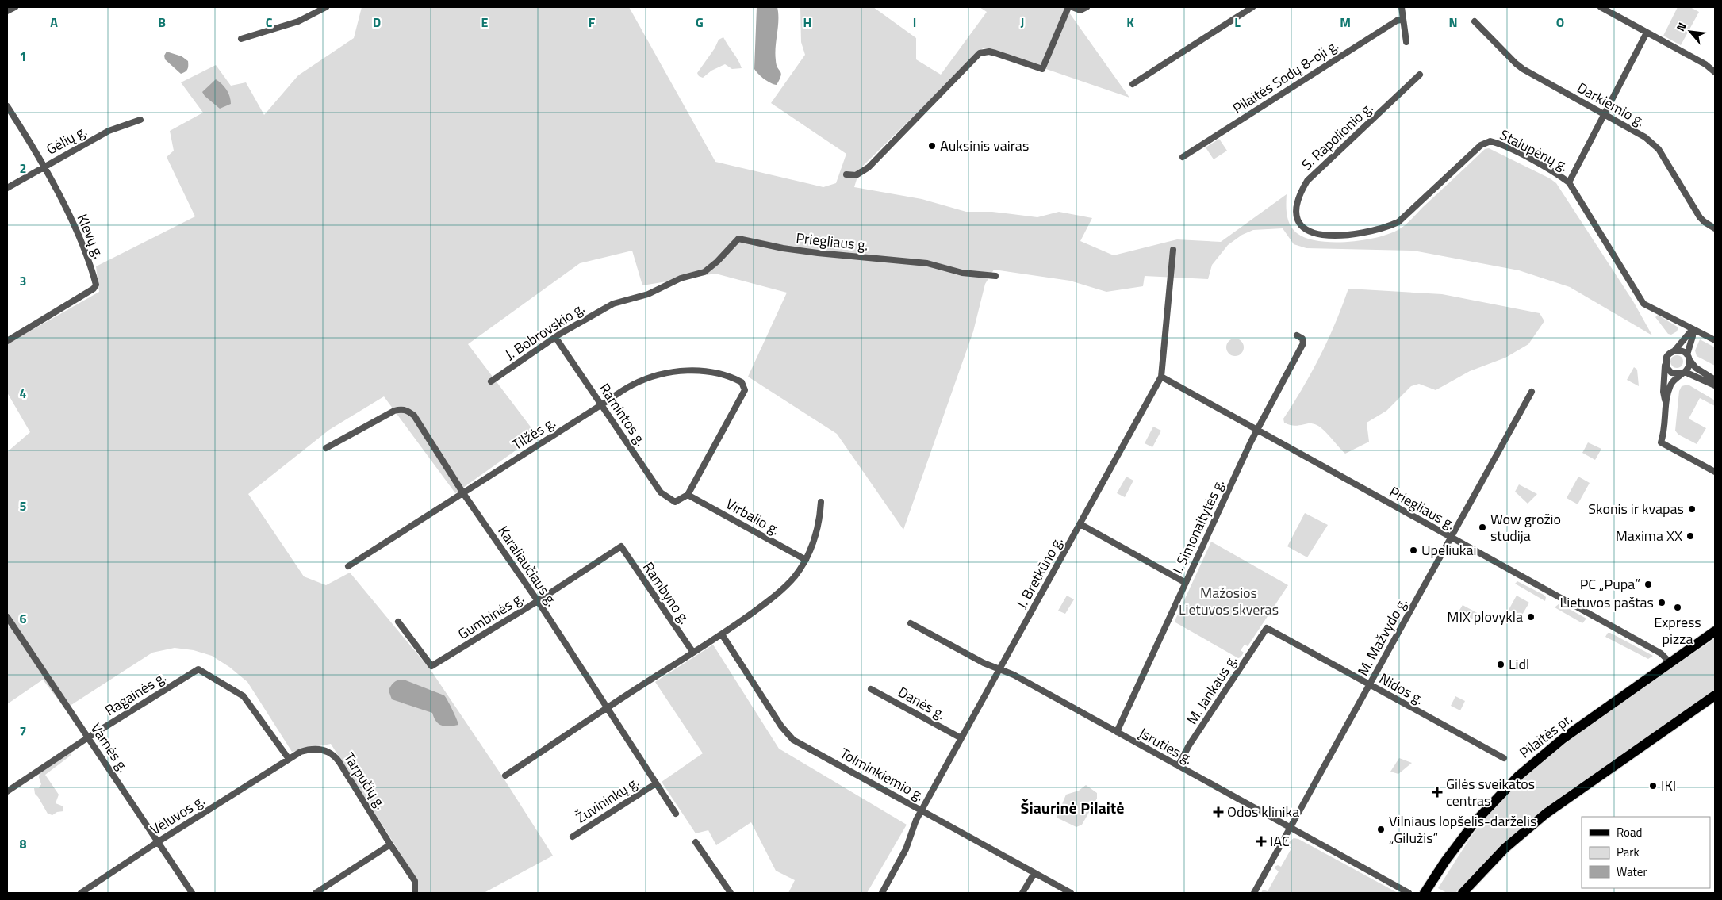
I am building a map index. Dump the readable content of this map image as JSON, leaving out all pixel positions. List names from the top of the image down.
{
  "streets": {
    "main road": ["Pilaitės pr."],
    "street": [
      "Pilaitės Sodų 8-oji g.",
      "Darkiemio g.",
      "S. Rapolionio g.",
      "Gėlių g.",
      "Stalupėnų g.",
      "Klevų g.",
      "Priegliaus g.",
      "J. Bobrovskio g.",
      "Ramintos g.",
      "Tilžės g.",
      "Virbalio g.",
      "I. Simonaitytės g.",
      "Karaliaučiaus g.",
      "J. Bretkūno g.",
      "Rambyno g.",
      "Gumbinės g.",
      "M. Mažvydo g.",
      "Nidos g.",
      "M. Jankaus g.",
      "Ragainės g.",
      "Danės g.",
      "Įsruties g.",
      "Varnės g.",
      "Tolminkiemio g.",
      "Tarpučių g.",
      "Žuvininkų g.",
      "Vėluvos g."
    ]
  },
  "crossings": [
    ["S. Rapolionio g.", "Stalupėnų g."],
    ["Gėlių g.", "Klevų g."],
    ["Priegliaus g.", "J. Bobrovskio g."],
    ["Priegliaus g.", "I. Simonaitytės g."],
    ["Priegliaus g.", "J. Bretkūno g."],
    ["Priegliaus g.", "M. Mažvydo g."],
    ["Priegliaus g.", "Pilaitės pr."],
    ["J. Bobrovskio g.", "Ramintos g."],
    ["Ramintos g.", "Tilžės g."],
    ["Ramintos g.", "Virbalio g."],
    ["Tilžės g.", "Virbalio g."],
    ["Tilžės g.", "Karaliaučiaus g."],
    ["I. Simonaitytės g.", "Įsruties g."],
    ["Karaliaučiaus g.", "Gumbinės g."],
    ["Karaliaučiaus g.", "Žuvininkų g."],
    ["J. Bretkūno g.", "Danės g."],
    ["J. Bretkūno g.", "Įsruties g."],
    ["J. Bretkūno g.", "Tolminkiemio g."],
    ["Rambyno g.", "Gumbinės g."],
    ["M. Mažvydo g.", "Nidos g."],
    ["M. Mažvydo g.", "Įsruties g."],
    ["Nidos g.", "M. Jankaus g."],
    ["M. Jankaus g.", "Įsruties g."],
    ["Ragainės g.", "Varnės g."],
    ["Ragainės g.", "Tarpučių g."],
    ["Ragainės g.", "Vėluvos g."],
    ["Varnės g.", "Vėluvos g."],
    ["Tarpučių g.", "Vėluvos g."]
  ],
  "districts": ["Šiaurinė Pilaitė"],
  "parks": ["Mažosios Lietuvos skveras"],
  "places": {
    "other": [
      "Auksinis vairas",
      "Skonis ir kvapas",
      "Wow grožio studija",
      "Maxima XX",
      "Upeliukai",
      "PC „Pupa“",
      "Lietuvos paštas",
      "Express pizza",
      "MIX plovykla",
      "Lidl",
      "IKI",
      "Vilniaus lopšelis-darželis „Gilužis“"
    ],
    "health": ["Gilės sveikatos centras", "Odos klinika", "IAC"]
  },
  "legend": ["Road", "Park", "Water"],
  "north": "top left",
  "grid": {
    "columns": [
      "A",
      "B",
      "C",
      "D",
      "E",
      "F",
      "G",
      "H",
      "I",
      "J",
      "K",
      "L",
      "M",
      "N",
      "O"
    ],
    "rows": [
      "1",
      "2",
      "3",
      "4",
      "5",
      "6",
      "7",
      "8"
    ]
  }
}
